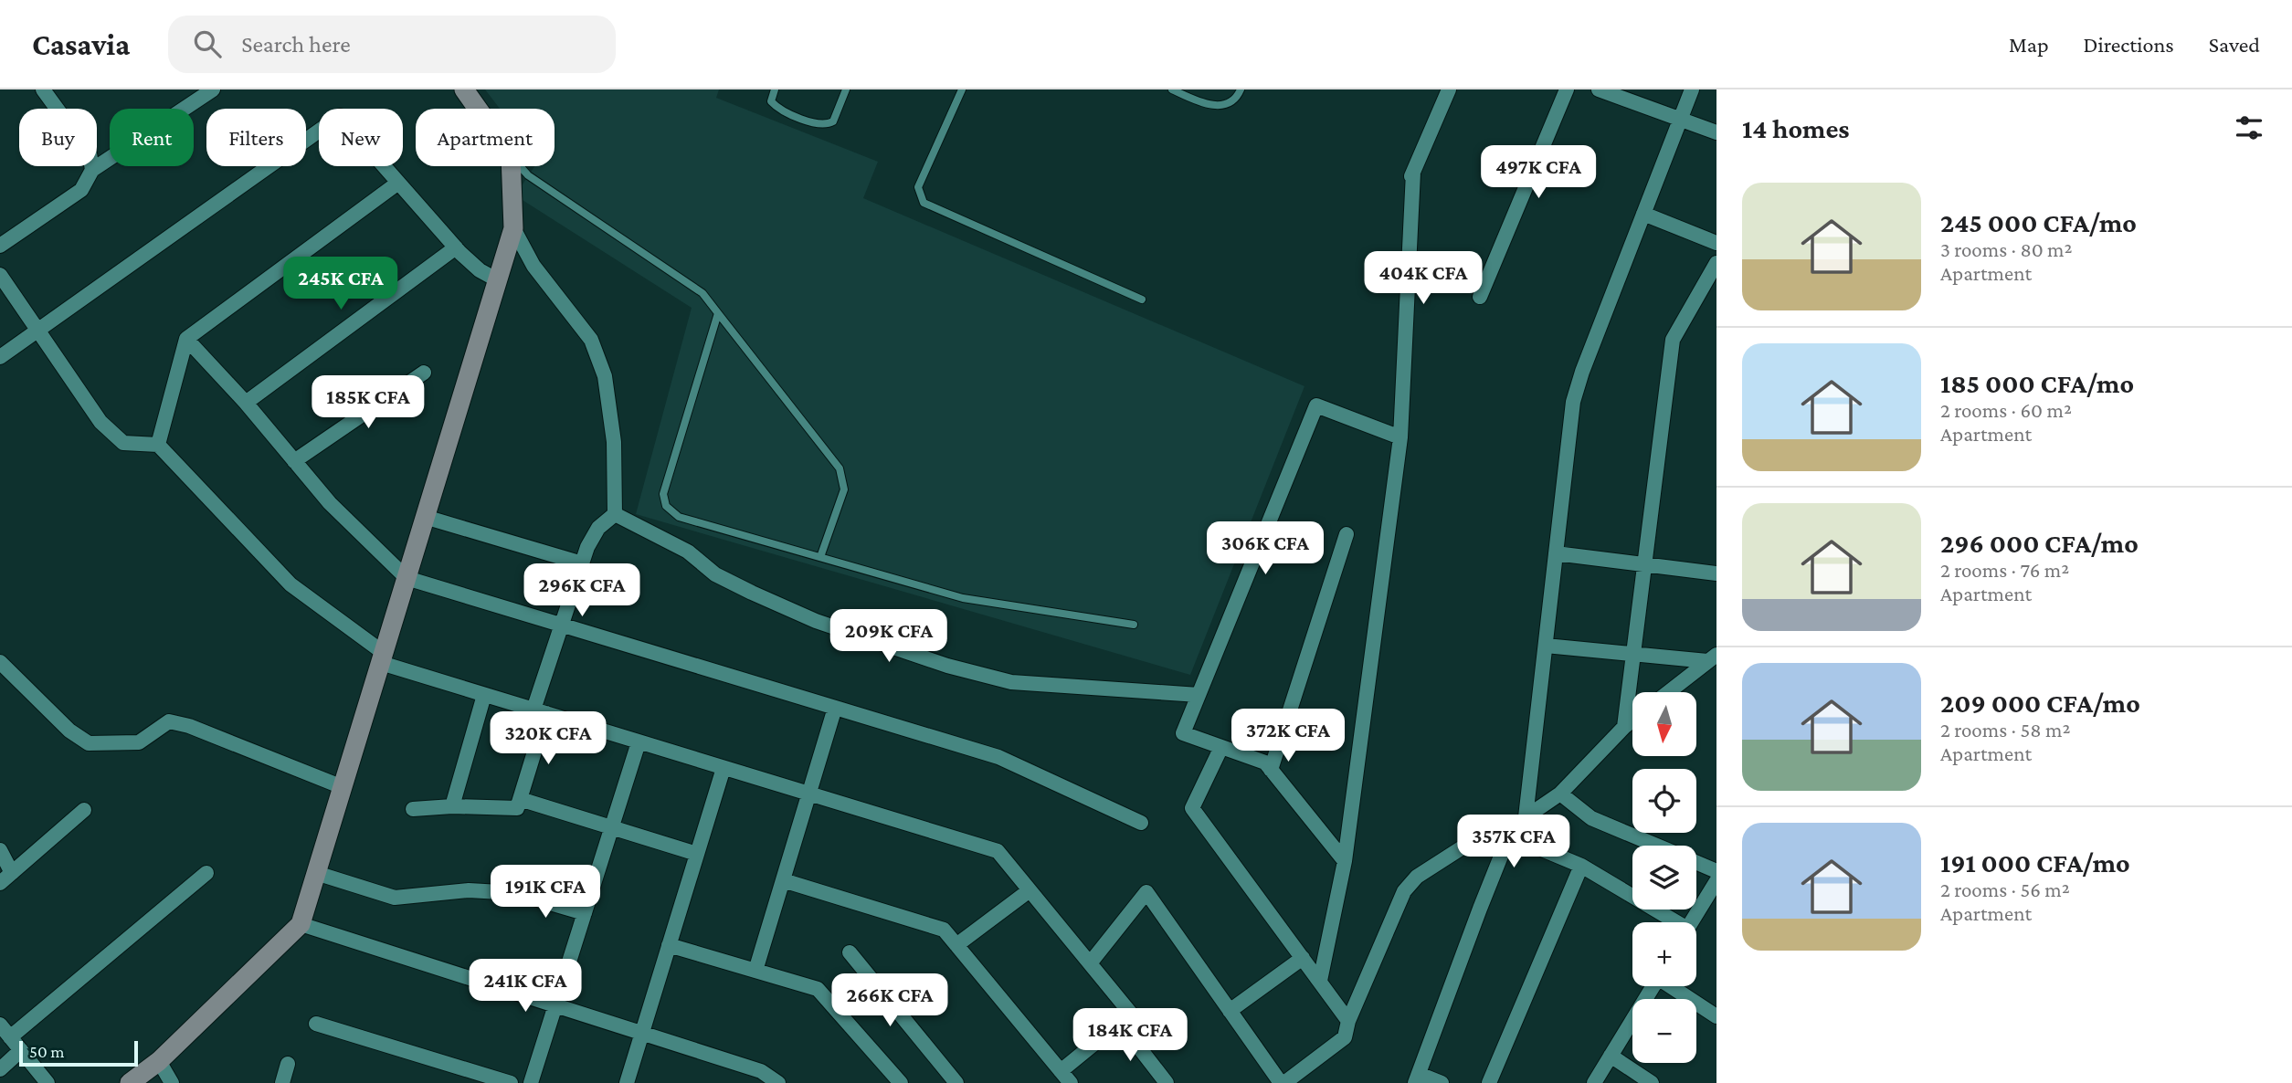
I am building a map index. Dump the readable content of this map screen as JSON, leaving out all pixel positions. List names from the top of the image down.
{
  "scale_bar": "50 m",
  "north": "bottom",
  "page": {
    "header": "Casavia",
    "search": "Search here",
    "nav": ["Map", "Directions", "Saved"],
    "heading": "14 homes",
    "chip": [
      "Buy",
      "Rent",
      "Filters",
      "New",
      "Apartment"
    ],
    "price": [
      "497K CFA",
      "404K CFA",
      "245K CFA",
      "185K CFA",
      "306K CFA",
      "296K CFA",
      "209K CFA",
      "372K CFA",
      "320K CFA",
      "357K CFA",
      "191K CFA",
      "241K CFA",
      "266K CFA",
      "184K CFA"
    ],
    "list": [
      {
        "name": "245 000 CFA/mo",
        "note": "3 rooms · 80 m² · Apartment"
      },
      {
        "name": "185 000 CFA/mo",
        "note": "2 rooms · 60 m² · Apartment"
      },
      {
        "name": "296 000 CFA/mo",
        "note": "2 rooms · 76 m² · Apartment"
      },
      {
        "name": "209 000 CFA/mo",
        "note": "2 rooms · 58 m² · Apartment"
      },
      {
        "name": "191 000 CFA/mo",
        "note": "2 rooms · 56 m² · Apartment"
      }
    ],
    "map_buttons": ["+", "−"],
    "scale": "50 m"
  }
}
